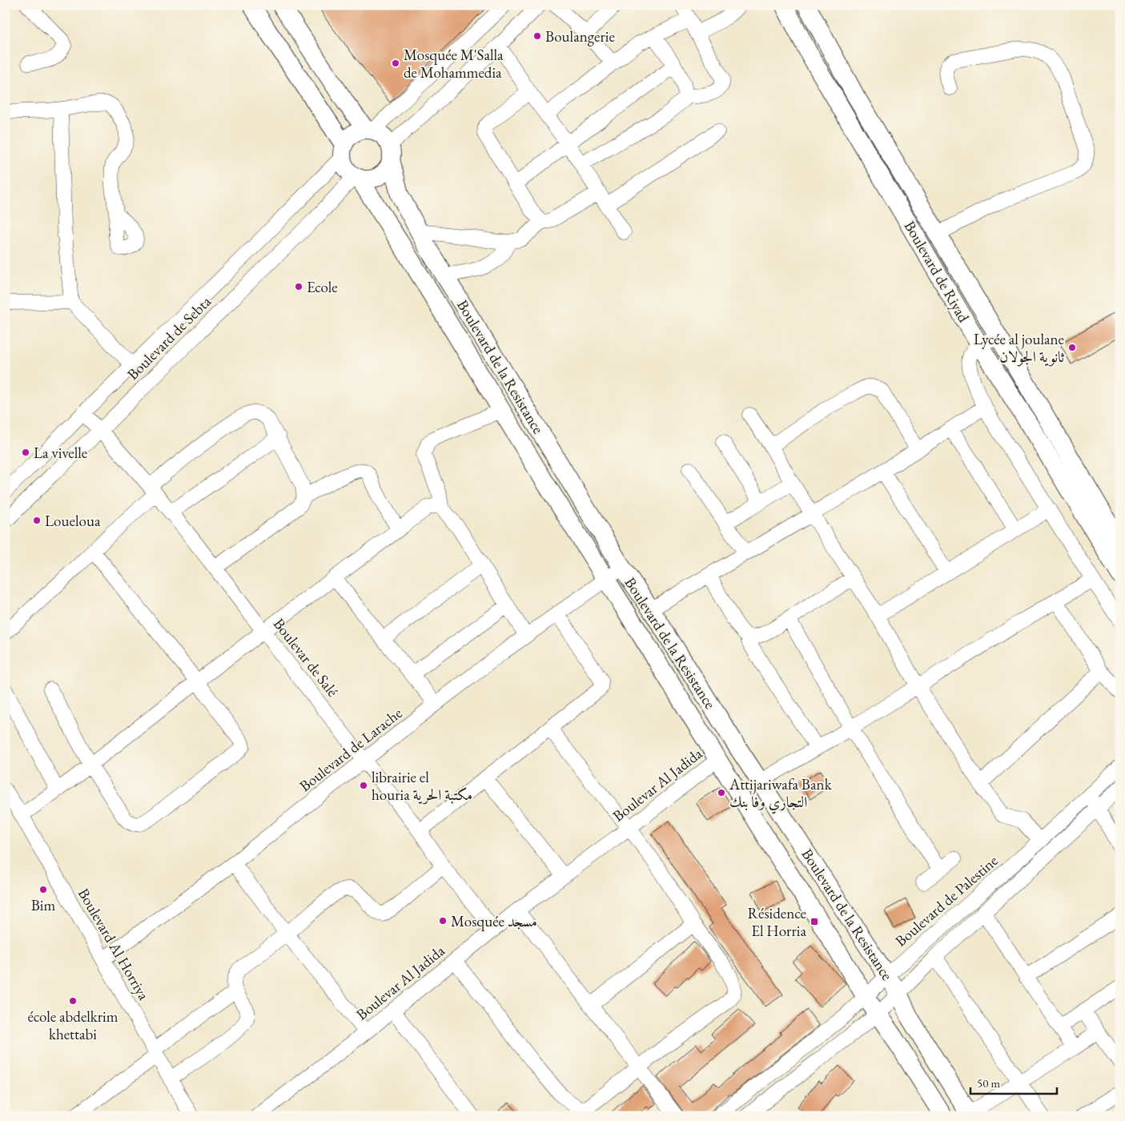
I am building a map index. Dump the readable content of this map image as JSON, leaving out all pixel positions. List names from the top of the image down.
{
  "streets": {
    "main road": ["Boulevard de Riyad", "Boulevard de la Resistance"],
    "street": [
      "Boulevard de Sebta",
      "Boulevar de Salé",
      "Boulevard de Larache",
      "Boulevar Al Jadida",
      "Boulevard de Palestine",
      "Boulevard Al Horriya"
    ]
  },
  "crossings": [
    ["Boulevard de Sebta", "Boulevard de la Resistance"],
    ["Boulevard de Sebta", "Boulevar de Salé"],
    ["Boulevard de la Resistance", "Boulevard de Larache"],
    ["Boulevard de la Resistance", "Boulevar Al Jadida"],
    ["Boulevard de la Resistance", "Boulevard de Palestine"],
    ["Boulevar de Salé", "Boulevard de Larache"],
    ["Boulevar de Salé", "Boulevar Al Jadida"],
    ["Boulevard de Larache", "Boulevard Al Horriya"]
  ],
  "places": {
    "other": [
      "Boulangerie",
      "Mosquée M'Salla de Mohammedia",
      "Ecole",
      "Lycée al joulane ثانوية الجولان",
      "La vivelle",
      "Loueloua",
      "librairie el houria مكتبة الحرية",
      "Attijariwafa Bank التجاري وفا بنك",
      "Bim",
      "Mosquée مسجد",
      "école abdelkrim khettabi"
    ],
    "transit": ["Résidence El Horria"]
  },
  "scale_bar": "50 m"
}
